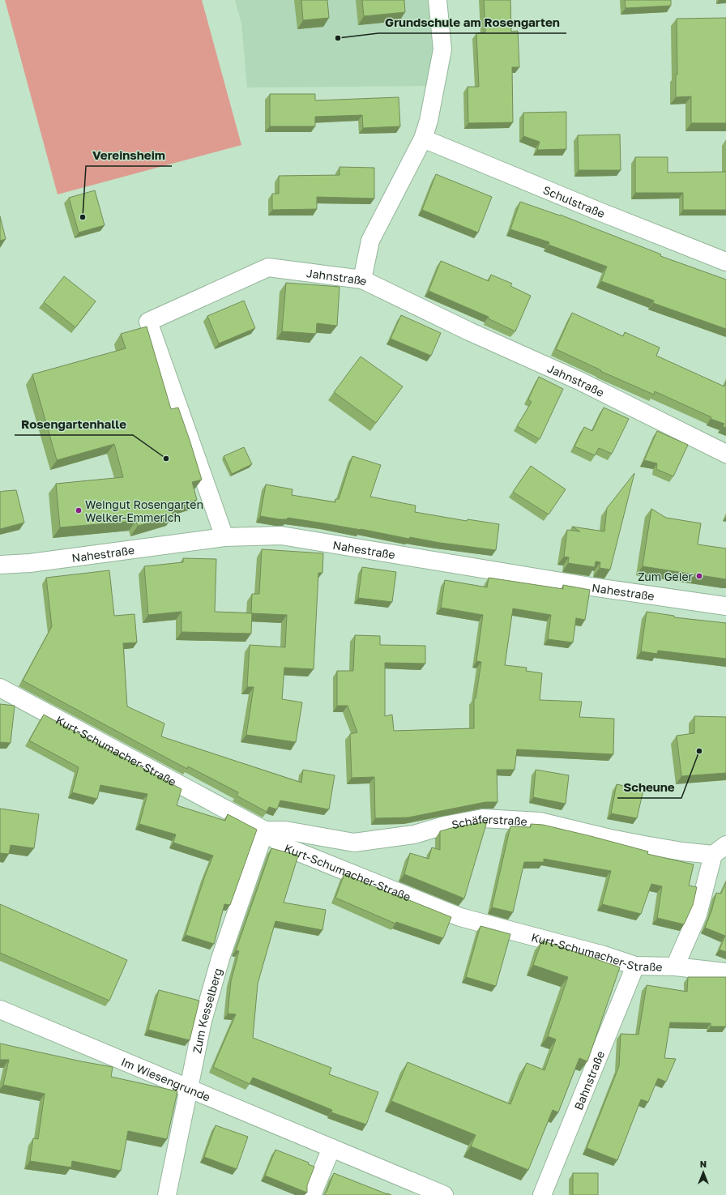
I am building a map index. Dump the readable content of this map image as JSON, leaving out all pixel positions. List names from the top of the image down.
{
  "streets": {
    "street": [
      "Schulstraße",
      "Jahnstraße",
      "Nahestraße",
      "Kurt-Schumacher-Straße",
      "Schäferstraße",
      "Zum Kesselberg",
      "Im Wiesengrunde",
      "Bahnstraße"
    ]
  },
  "crossings": [
    ["Jahnstraße", "Nahestraße"],
    ["Kurt-Schumacher-Straße", "Schäferstraße"],
    ["Kurt-Schumacher-Straße", "Zum Kesselberg"],
    ["Kurt-Schumacher-Straße", "Bahnstraße"],
    ["Schäferstraße", "Zum Kesselberg"],
    ["Zum Kesselberg", "Im Wiesengrunde"]
  ],
  "places": [
    "Grundschule am Rosengarten",
    "Vereinsheim",
    "Rosengartenhalle",
    "Weingut Rosengarten Welker-Emmerich",
    "Zum Geier",
    "Scheune"
  ],
  "north": "top"
}
